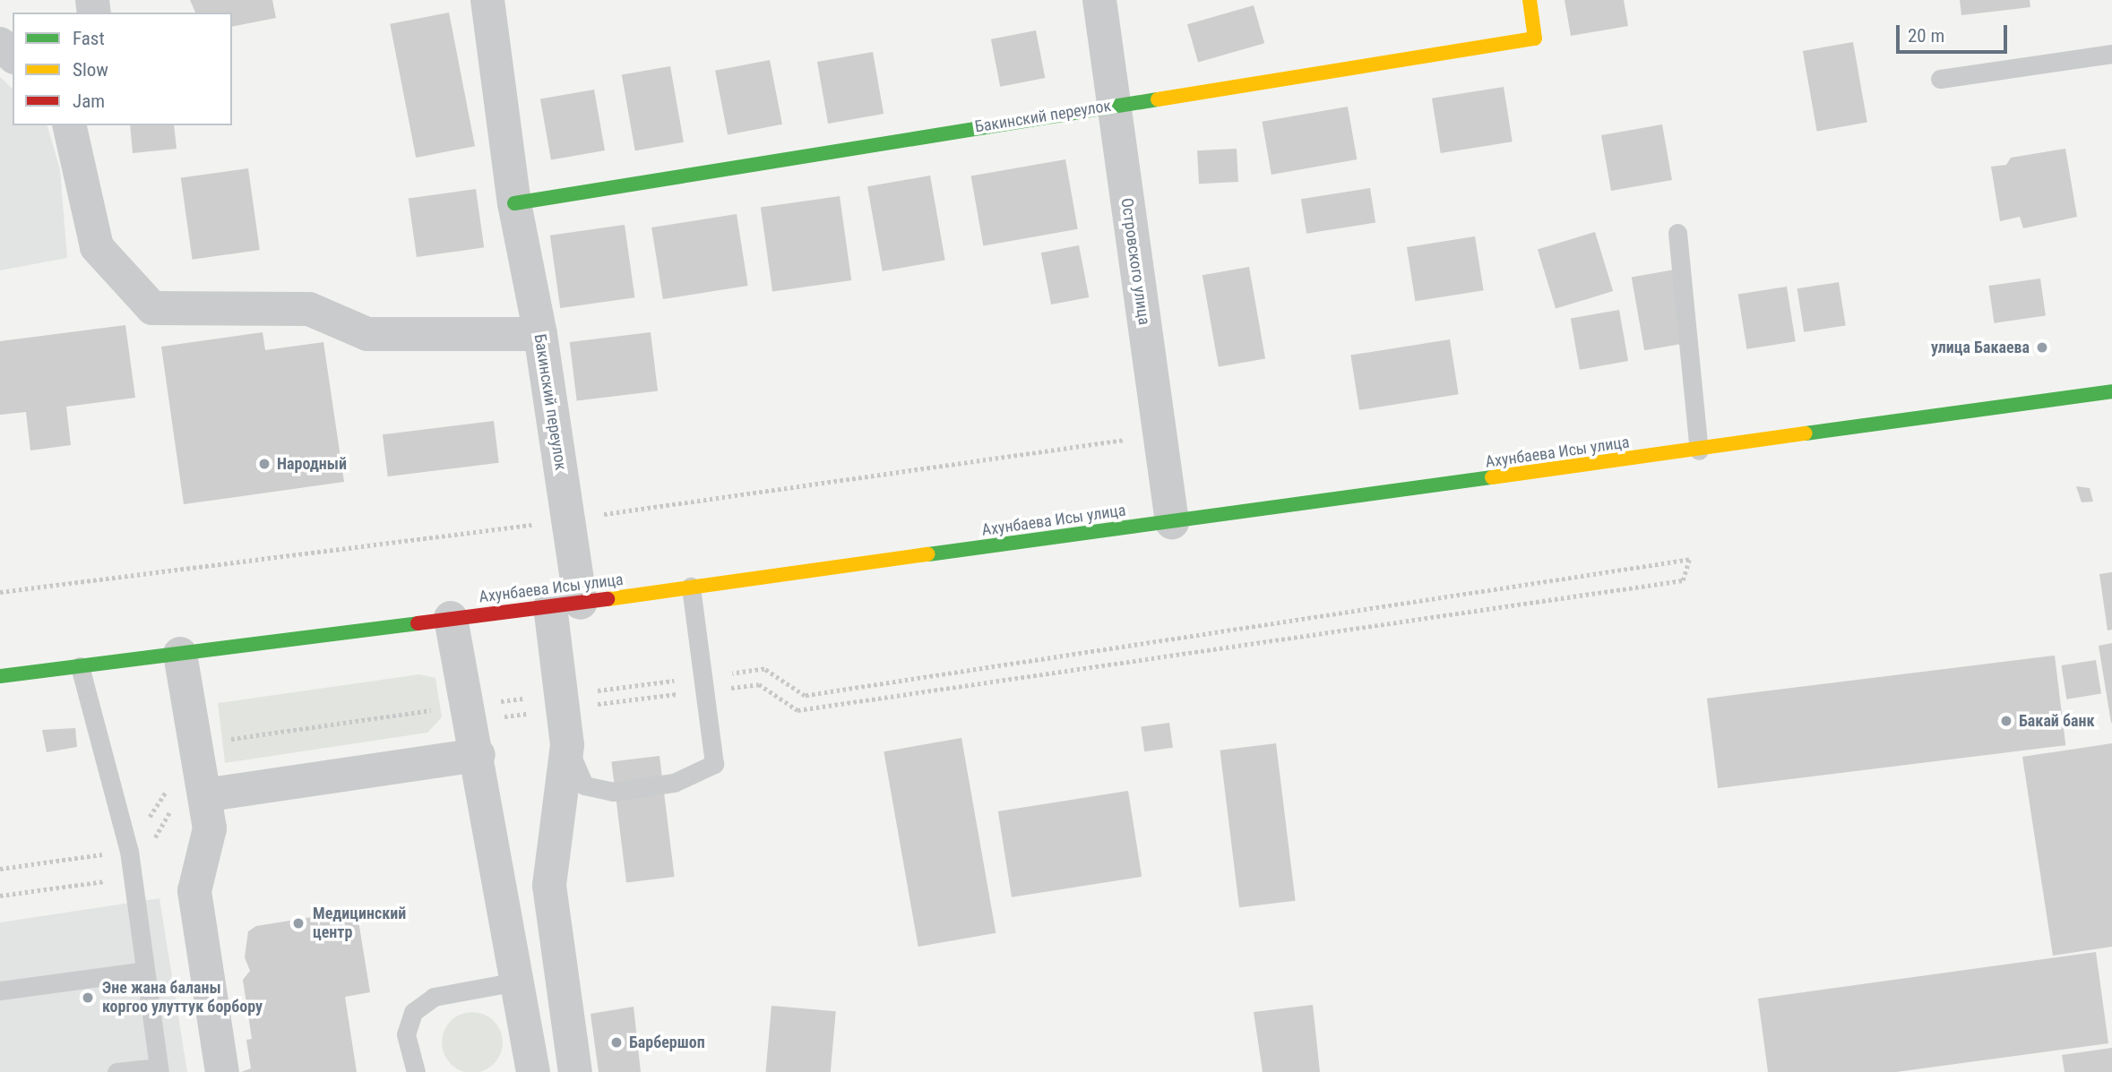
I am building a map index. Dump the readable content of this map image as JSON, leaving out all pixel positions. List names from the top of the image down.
{
  "streets": {
    "main road": ["Бакинский переулок", "Ахунбаева Исы улица"],
    "street": ["Островского улица"]
  },
  "crossings": [
    ["Бакинский переулок", "Островского улица"],
    ["Бакинский переулок", "Ахунбаева Исы улица"],
    ["Островского улица", "Ахунбаева Исы улица"]
  ],
  "places": [
    "улица Бакаева",
    "Народный",
    "Бакай банк",
    "Медицинский центр",
    "Эне жана баланы коргоо улуттук борбору",
    "Барбершоп"
  ],
  "legend": ["Fast", "Slow", "Jam"],
  "scale_bar": "20 m"
}
